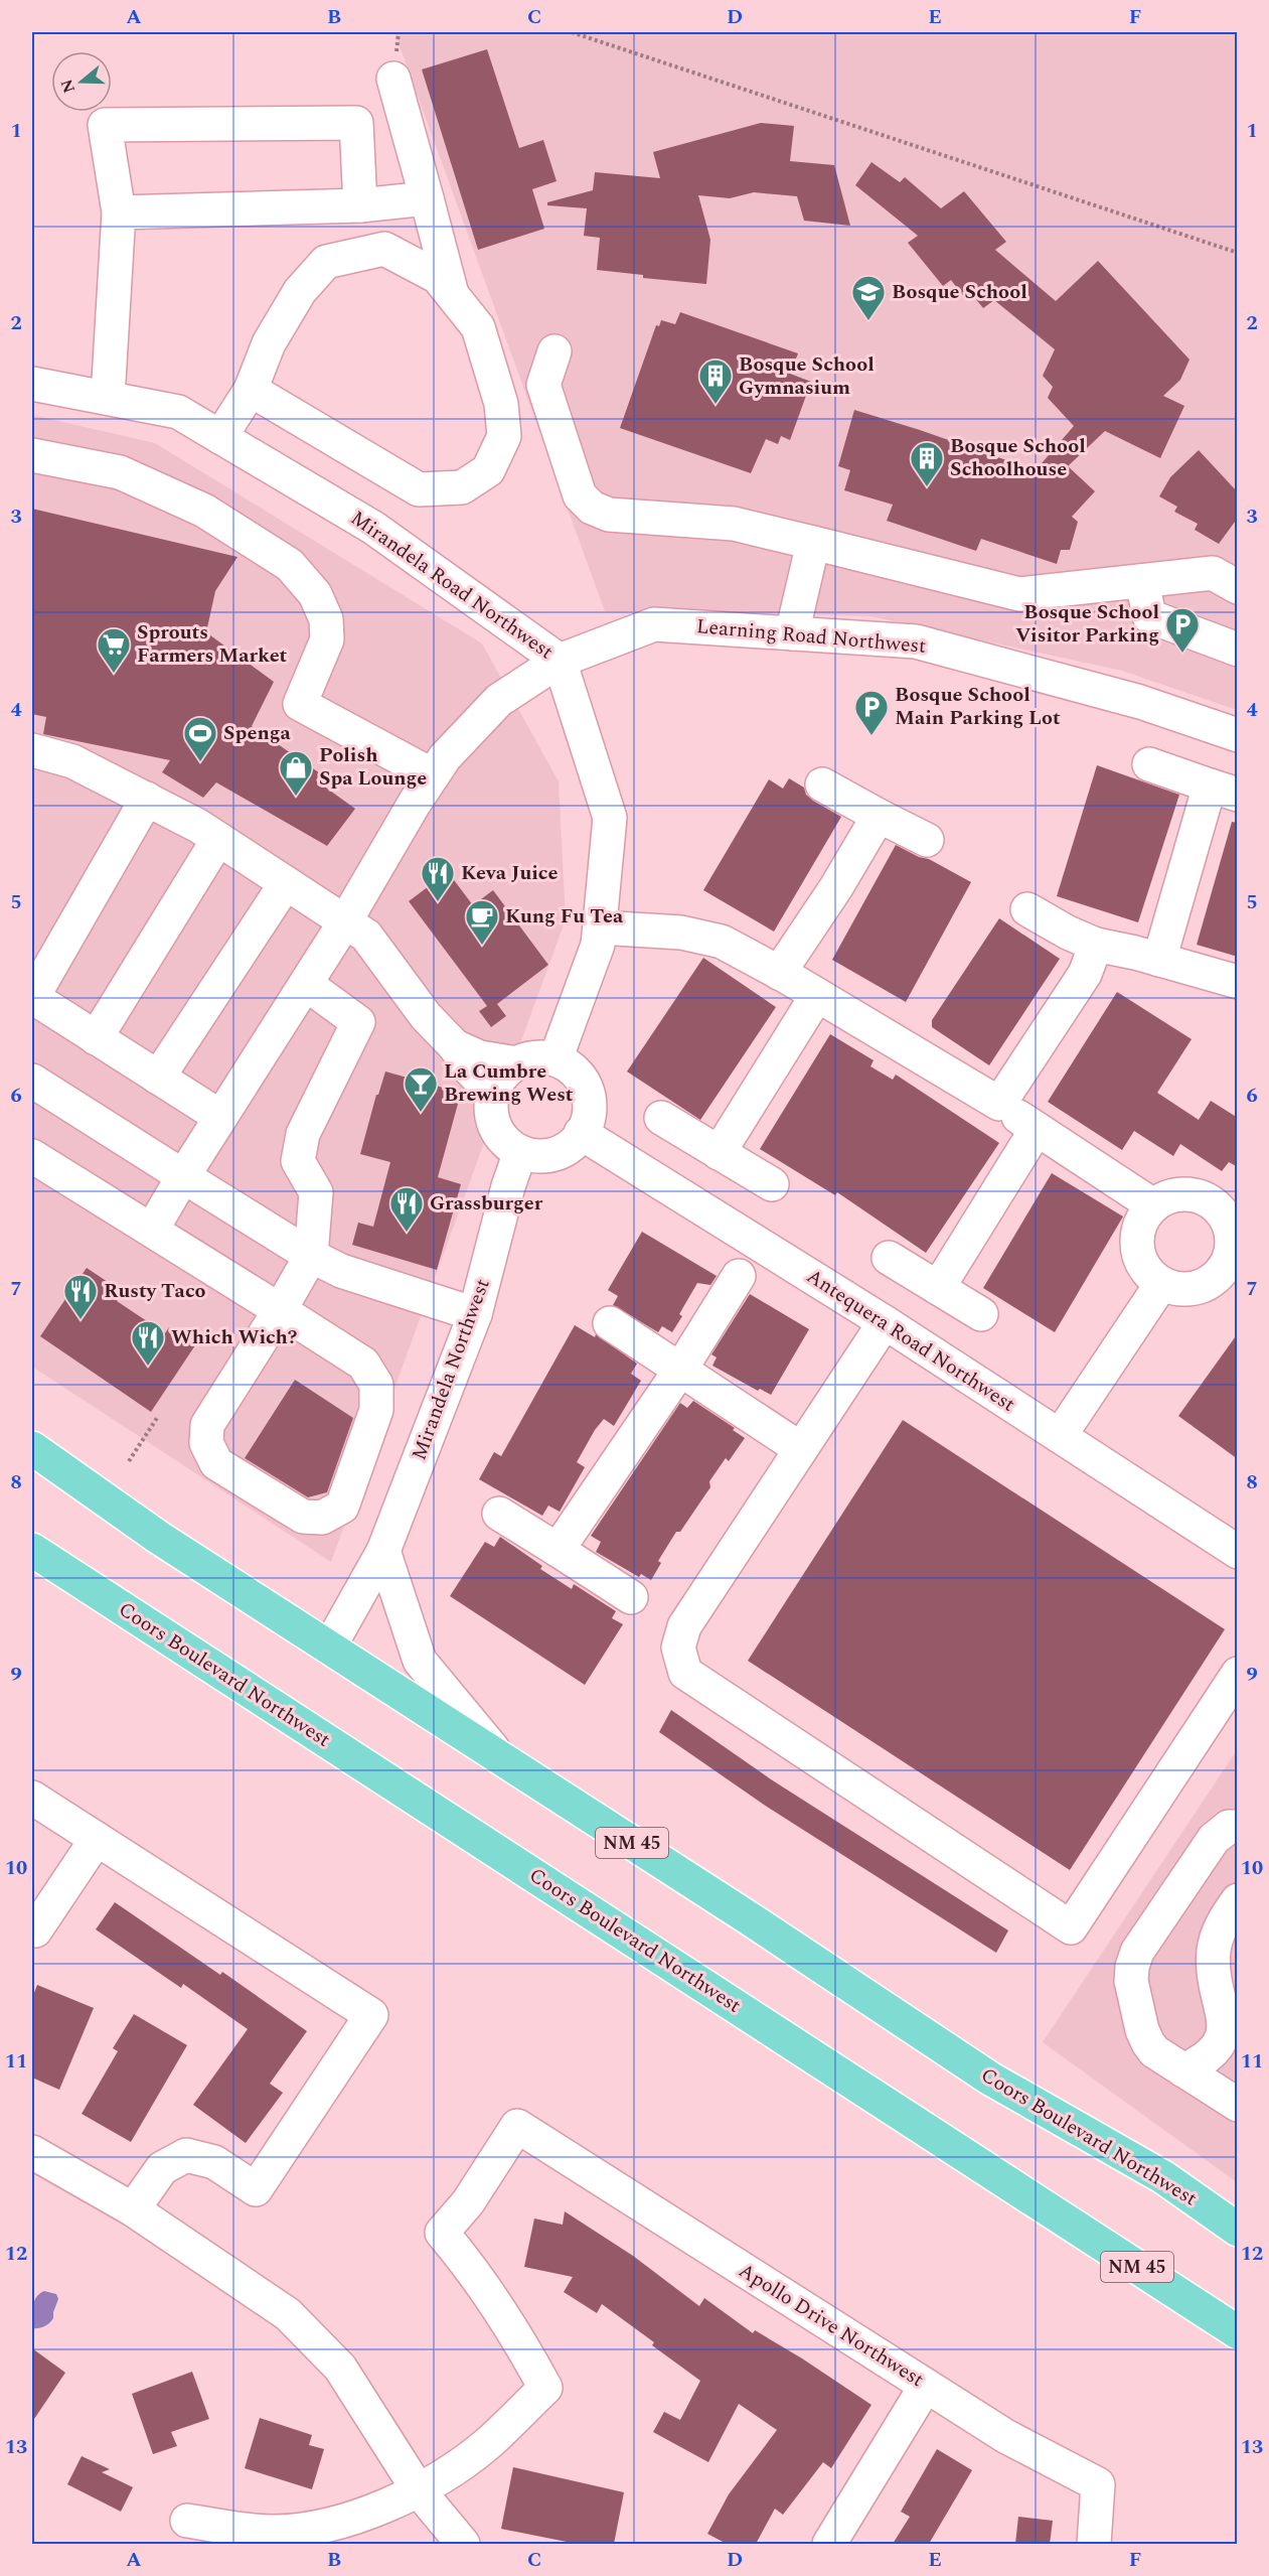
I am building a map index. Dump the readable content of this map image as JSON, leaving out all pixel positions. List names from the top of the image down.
{
  "streets": {
    "main road": ["Coors Boulevard Northwest", "NM 45"],
    "street": [
      "Mirandela Road Northwest",
      "Learning Road Northwest",
      "Antequera Road Northwest",
      "Mirandela Northwest",
      "Apollo Drive Northwest"
    ]
  },
  "crossings": [
    ["Mirandela Road Northwest", "Learning Road Northwest"],
    ["Mirandela Road Northwest", "Antequera Road Northwest"],
    ["Mirandela Road Northwest", "Mirandela Northwest"],
    ["Antequera Road Northwest", "Mirandela Northwest"],
    ["Mirandela Northwest", "Coors Boulevard Northwest"]
  ],
  "places": {
    "school or university": ["Bosque School"],
    "building": ["Bosque School Gymnasium", "Bosque School Schoolhouse"],
    "parking": ["Bosque School Visitor Parking", "Bosque School Main Parking Lot"],
    "supermarket": ["Sprouts Farmers Market"],
    "sports": ["Spenga"],
    "shop": ["Polish Spa Lounge"],
    "restaurant": [
      "Keva Juice",
      "Grassburger",
      "Rusty Taco",
      "Which Wich?"
    ],
    "cafe": ["Kung Fu Tea"],
    "bar": ["La Cumbre Brewing West"]
  },
  "north": "left",
  "grid": {
    "columns": [
      "A",
      "B",
      "C",
      "D",
      "E",
      "F"
    ],
    "rows": [
      "1",
      "2",
      "3",
      "4",
      "5",
      "6",
      "7",
      "8",
      "9",
      "10",
      "11",
      "12",
      "13"
    ]
  }
}
